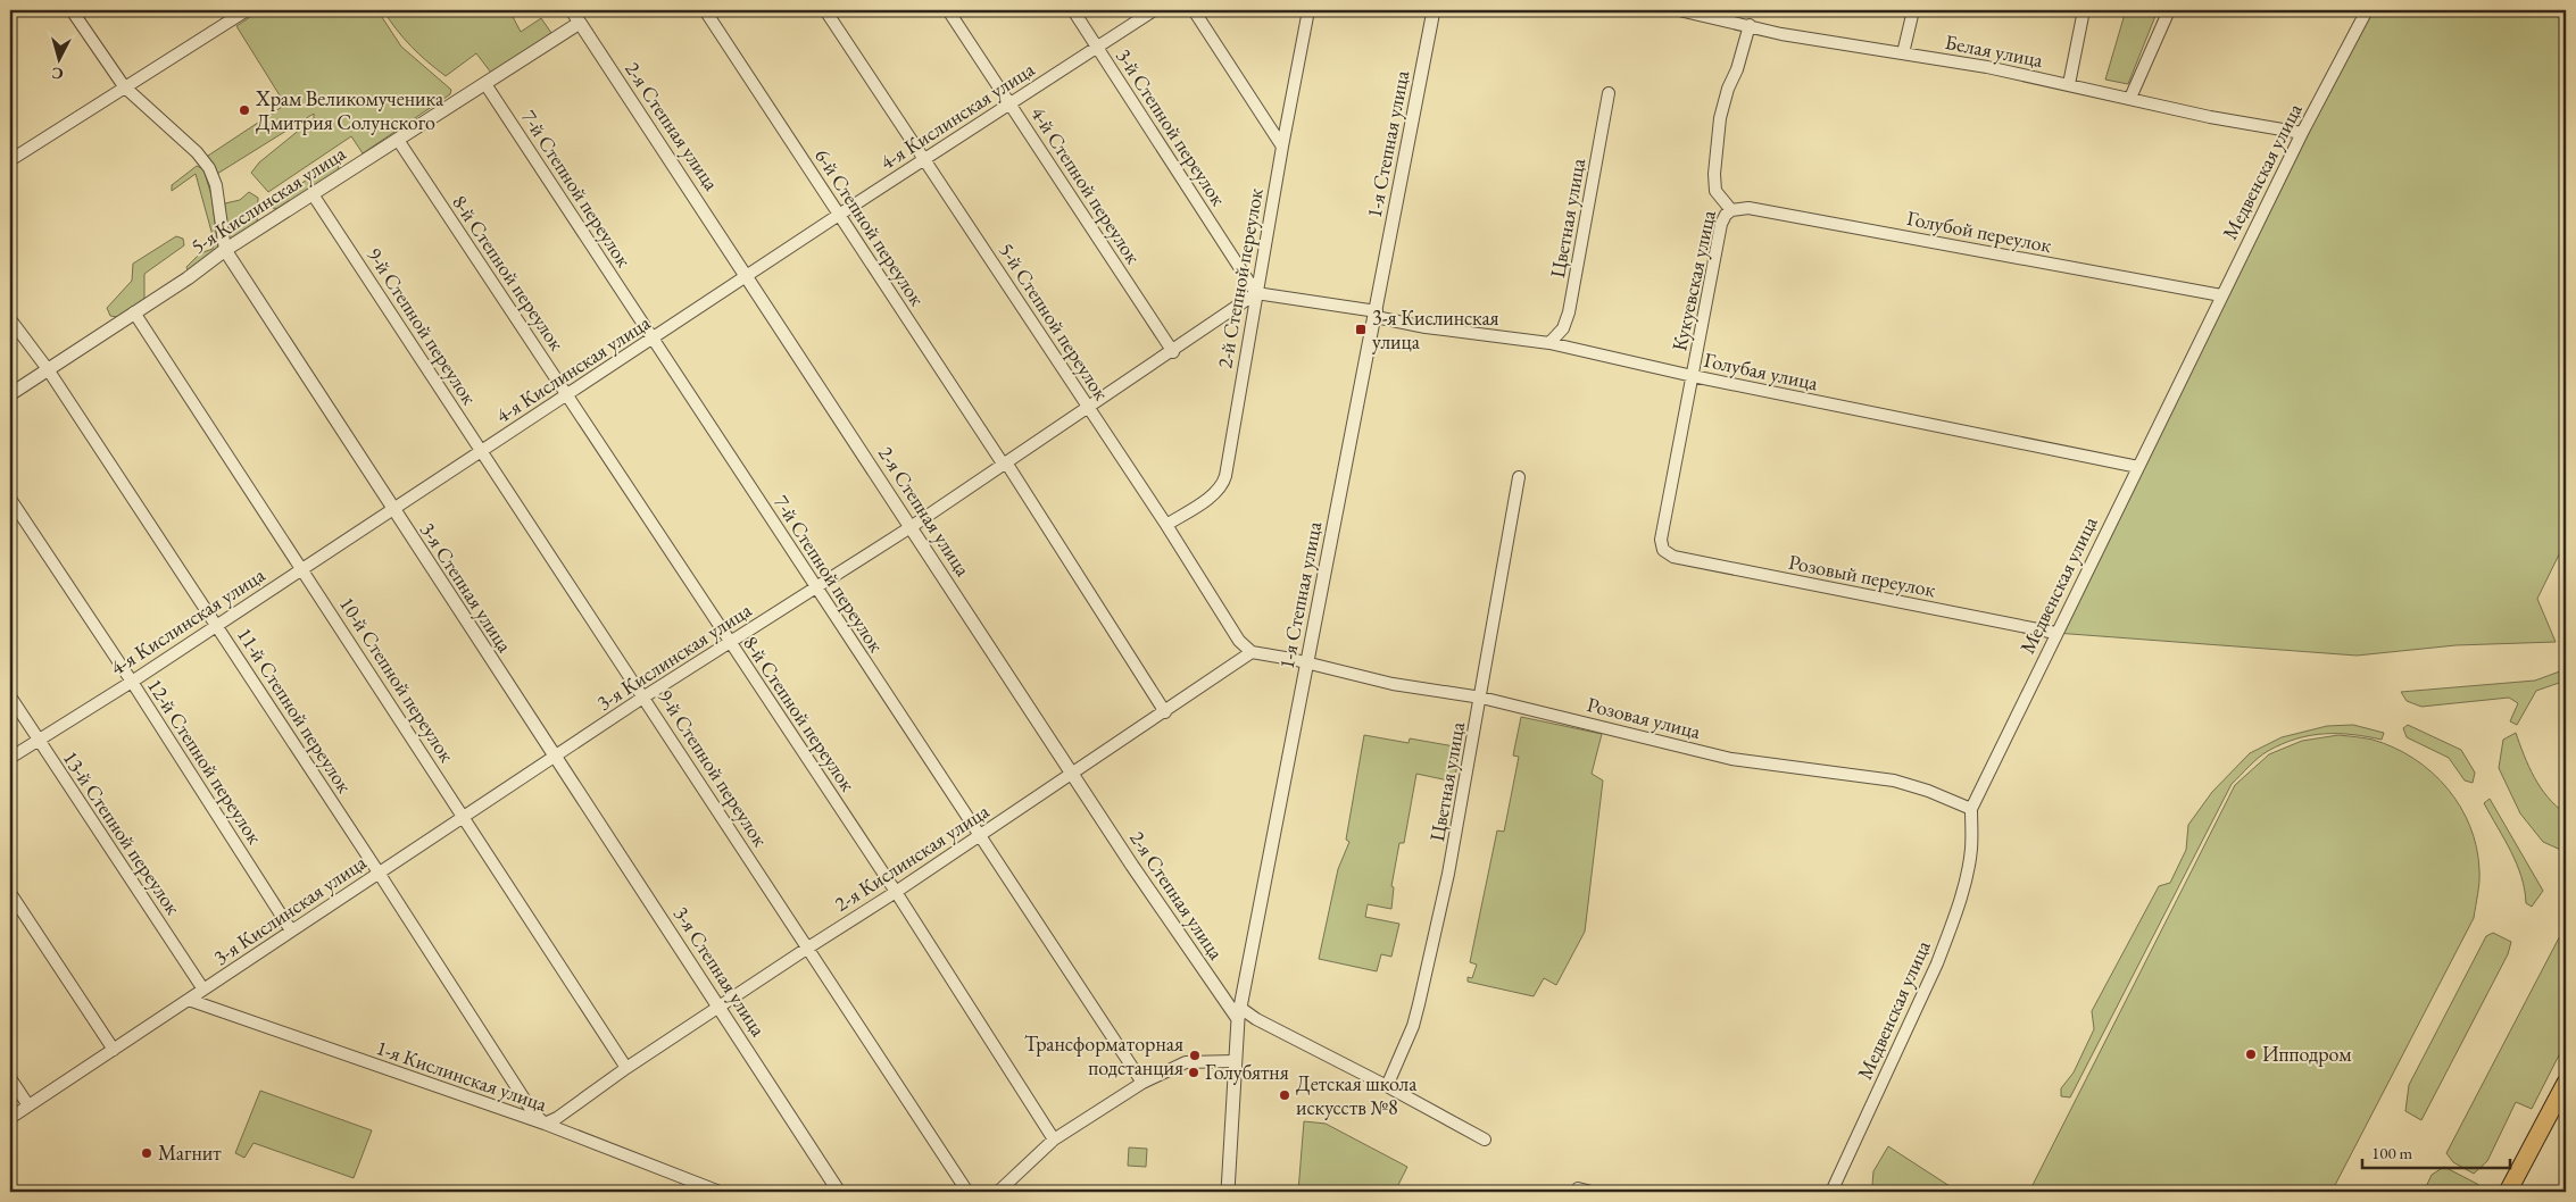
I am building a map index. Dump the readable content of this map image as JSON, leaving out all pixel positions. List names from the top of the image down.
{
  "streets": {
    "street": [
      "Белая улица",
      "4-я Кислинская улица",
      "2-я Степная улица",
      "3-й Степной переулок",
      "1-я Степная улица",
      "Медвенская улица",
      "4-й Степной переулок",
      "7-й Степной переулок",
      "5-я Кислинская улица",
      "Цветная улица",
      "6-й Степной переулок",
      "Голубой переулок",
      "8-й Степной переулок",
      "2-й Степной переулок",
      "Кукуевская улица",
      "5-й Степной переулок",
      "9-й Степной переулок",
      "Голубая улица",
      "Розовый переулок",
      "3-я Степная улица",
      "3-я Кислинская улица",
      "10-й Степной переулок",
      "11-й Степной переулок",
      "Розовая улица",
      "12-й Степной переулок",
      "13-й Степной переулок",
      "2-я Кислинская улица",
      "1-я Кислинская улица"
    ]
  },
  "crossings": [
    ["Белая улица", "Медвенская улица"],
    ["Белая улица", "Кукуевская улица"],
    ["4-я Кислинская улица", "2-я Степная улица"],
    ["4-я Кислинская улица", "3-й Степной переулок"],
    ["4-я Кислинская улица", "4-й Степной переулок"],
    ["4-я Кислинская улица", "7-й Степной переулок"],
    ["4-я Кислинская улица", "6-й Степной переулок"],
    ["4-я Кислинская улица", "8-й Степной переулок"],
    ["4-я Кислинская улица", "5-й Степной переулок"],
    ["4-я Кислинская улица", "9-й Степной переулок"],
    ["4-я Кислинская улица", "3-я Степная улица"],
    ["4-я Кислинская улица", "10-й Степной переулок"],
    ["4-я Кислинская улица", "11-й Степной переулок"],
    ["4-я Кислинская улица", "12-й Степной переулок"],
    ["4-я Кислинская улица", "13-й Степной переулок"],
    ["2-я Степная улица", "1-я Степная улица"],
    ["2-я Степная улица", "5-я Кислинская улица"],
    ["2-я Степная улица", "3-я Кислинская улица"],
    ["2-я Степная улица", "2-я Кислинская улица"],
    ["3-й Степной переулок", "2-й Степной переулок"],
    ["3-й Степной переулок", "3-я Кислинская улица"],
    ["1-я Степная улица", "Голубая улица"],
    ["1-я Степная улица", "Розовая улица"],
    ["Медвенская улица", "Голубой переулок"],
    ["Медвенская улица", "Голубая улица"],
    ["Медвенская улица", "Розовый переулок"],
    ["Медвенская улица", "Розовая улица"],
    ["4-й Степной переулок", "3-я Кислинская улица"],
    ["7-й Степной переулок", "5-я Кислинская улица"],
    ["7-й Степной переулок", "3-я Кислинская улица"],
    ["7-й Степной переулок", "2-я Кислинская улица"],
    ["5-я Кислинская улица", "8-й Степной переулок"],
    ["5-я Кислинская улица", "9-й Степной переулок"],
    ["5-я Кислинская улица", "3-я Степная улица"],
    ["5-я Кислинская улица", "10-й Степной переулок"],
    ["5-я Кислинская улица", "11-й Степной переулок"],
    ["Цветная улица", "Голубая улица"],
    ["Цветная улица", "Розовая улица"],
    ["6-й Степной переулок", "3-я Кислинская улица"],
    ["6-й Степной переулок", "2-я Кислинская улица"],
    ["Голубой переулок", "Кукуевская улица"],
    ["8-й Степной переулок", "3-я Кислинская улица"],
    ["8-й Степной переулок", "2-я Кислинская улица"],
    ["2-й Степной переулок", "5-й Степной переулок"],
    ["2-й Степной переулок", "3-я Кислинская улица"],
    ["Кукуевская улица", "Голубая улица"],
    ["Кукуевская улица", "Розовый переулок"],
    ["5-й Степной переулок", "3-я Кислинская улица"],
    ["5-й Степной переулок", "2-я Кислинская улица"],
    ["9-й Степной переулок", "3-я Кислинская улица"],
    ["9-й Степной переулок", "2-я Кислинская улица"],
    ["3-я Степная улица", "3-я Кислинская улица"],
    ["3-я Степная улица", "2-я Кислинская улица"],
    ["3-я Кислинская улица", "10-й Степной переулок"],
    ["3-я Кислинская улица", "11-й Степной переулок"],
    ["3-я Кислинская улица", "12-й Степной переулок"],
    ["3-я Кислинская улица", "13-й Степной переулок"],
    ["3-я Кислинская улица", "1-я Кислинская улица"],
    ["10-й Степной переулок", "2-я Кислинская улица"],
    ["11-й Степной переулок", "2-я Кислинская улица"],
    ["11-й Степной переулок", "1-я Кислинская улица"],
    ["2-я Кислинская улица", "1-я Кислинская улица"]
  ],
  "places": {
    "other": [
      "Храм Великомученика Дмитрия Солунского",
      "Ипподром",
      "Трансформаторная подстанция",
      "Голубятня",
      "Детская школа искусств №8",
      "Магнит"
    ],
    "transit": ["3-я Кислинская улица"]
  },
  "scale_bar": "100 m",
  "north": "bottom"
}
